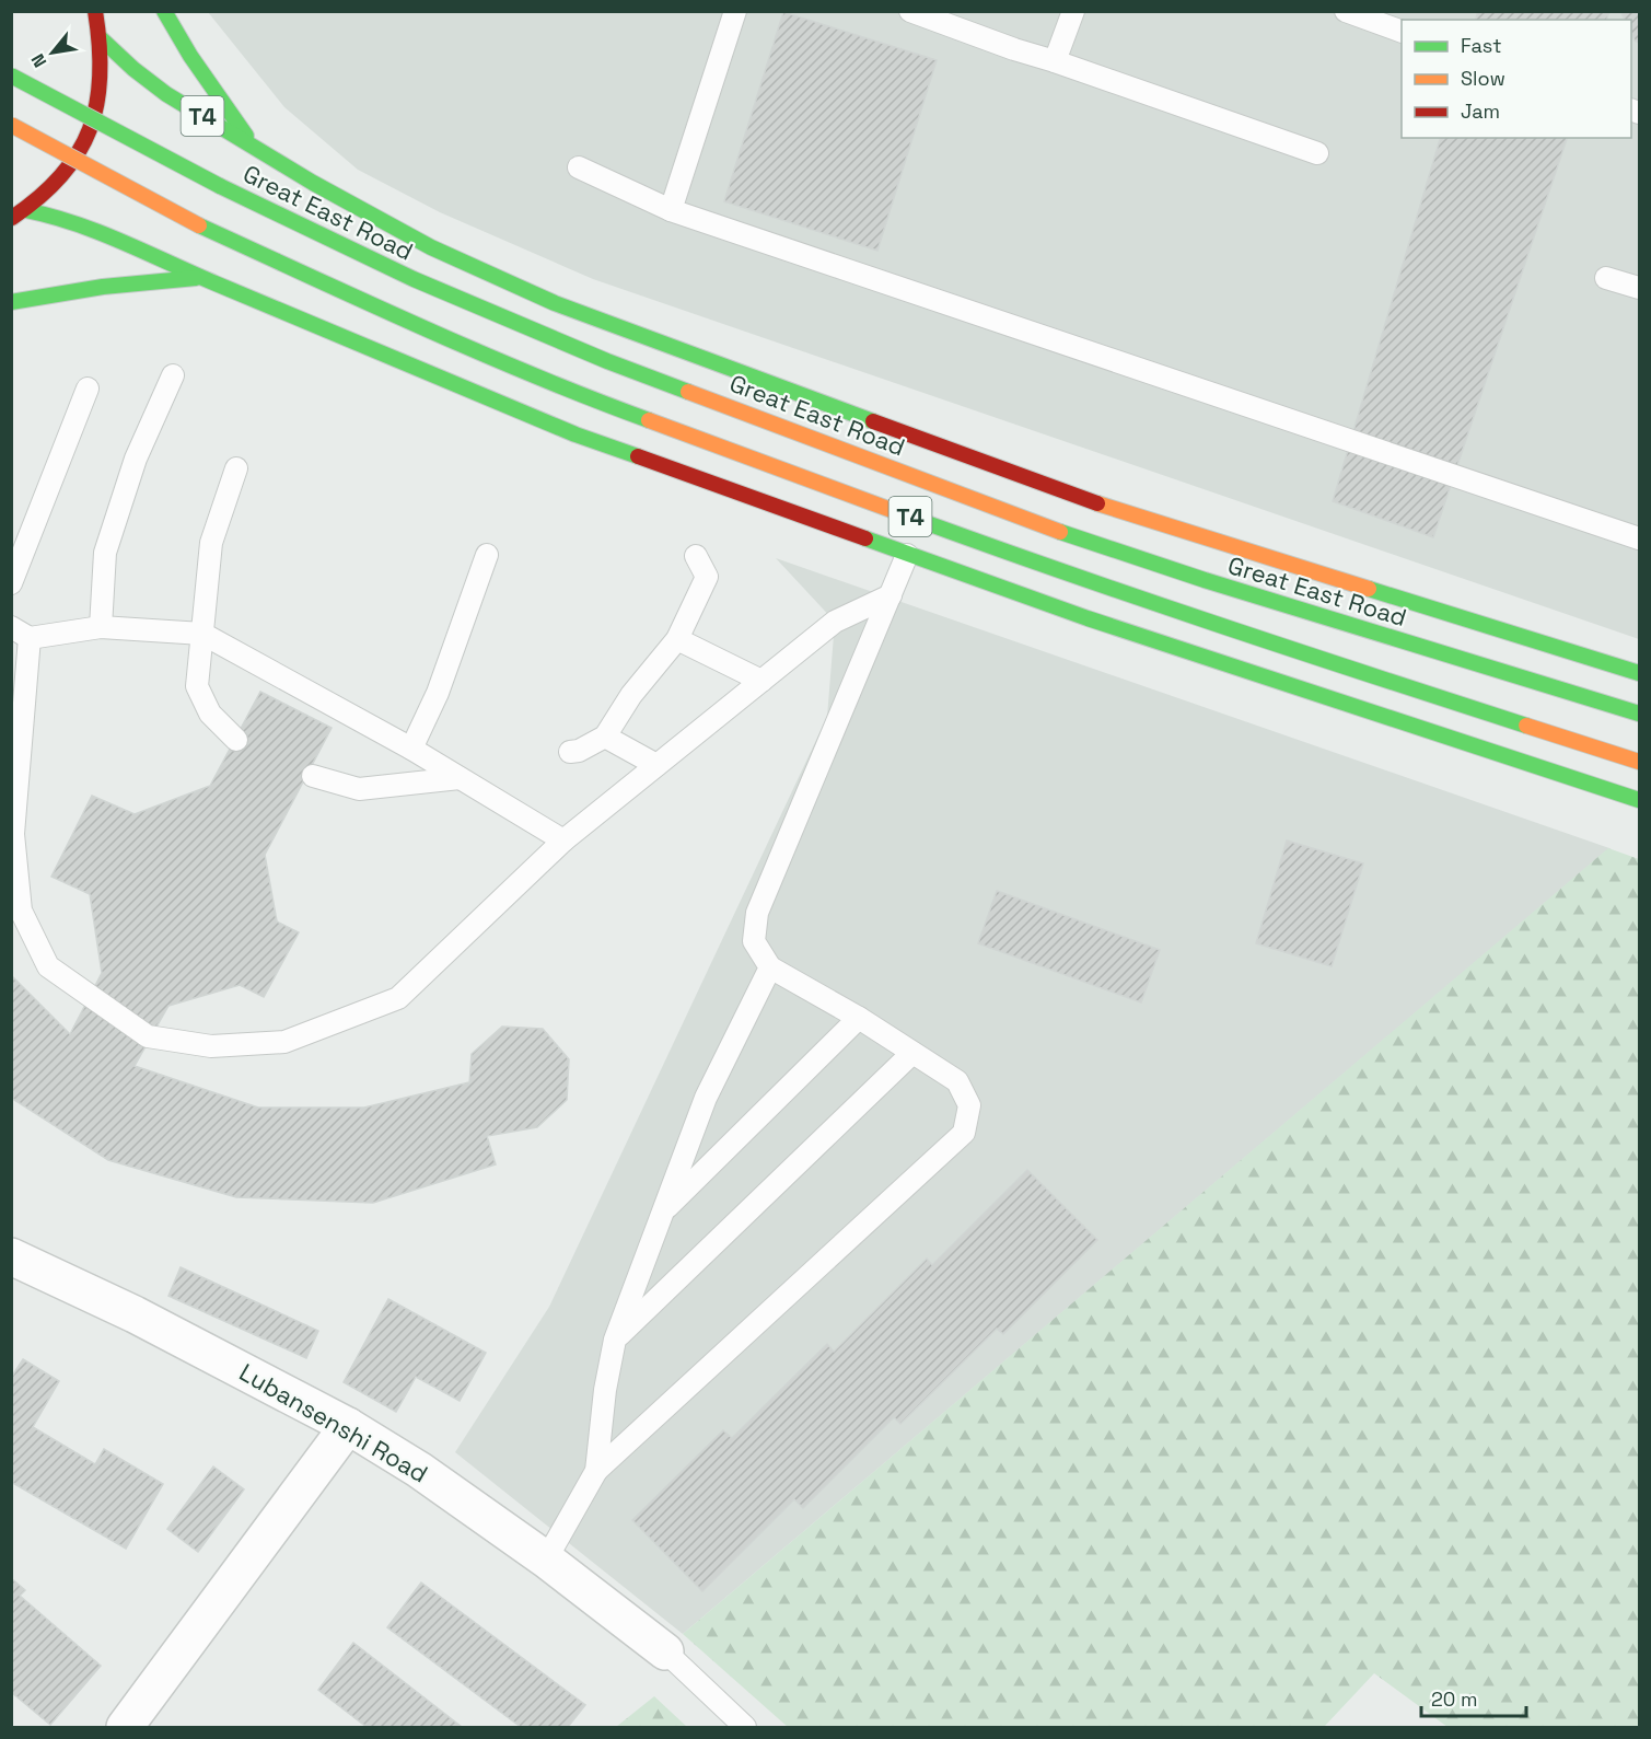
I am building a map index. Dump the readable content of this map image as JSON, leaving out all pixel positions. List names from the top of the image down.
{
  "streets": {
    "main road": ["T4", "Great East Road"],
    "street": ["Lubansenshi Road"]
  },
  "legend": ["Fast", "Slow", "Jam"],
  "scale_bar": "20 m",
  "north": "bottom left"
}
